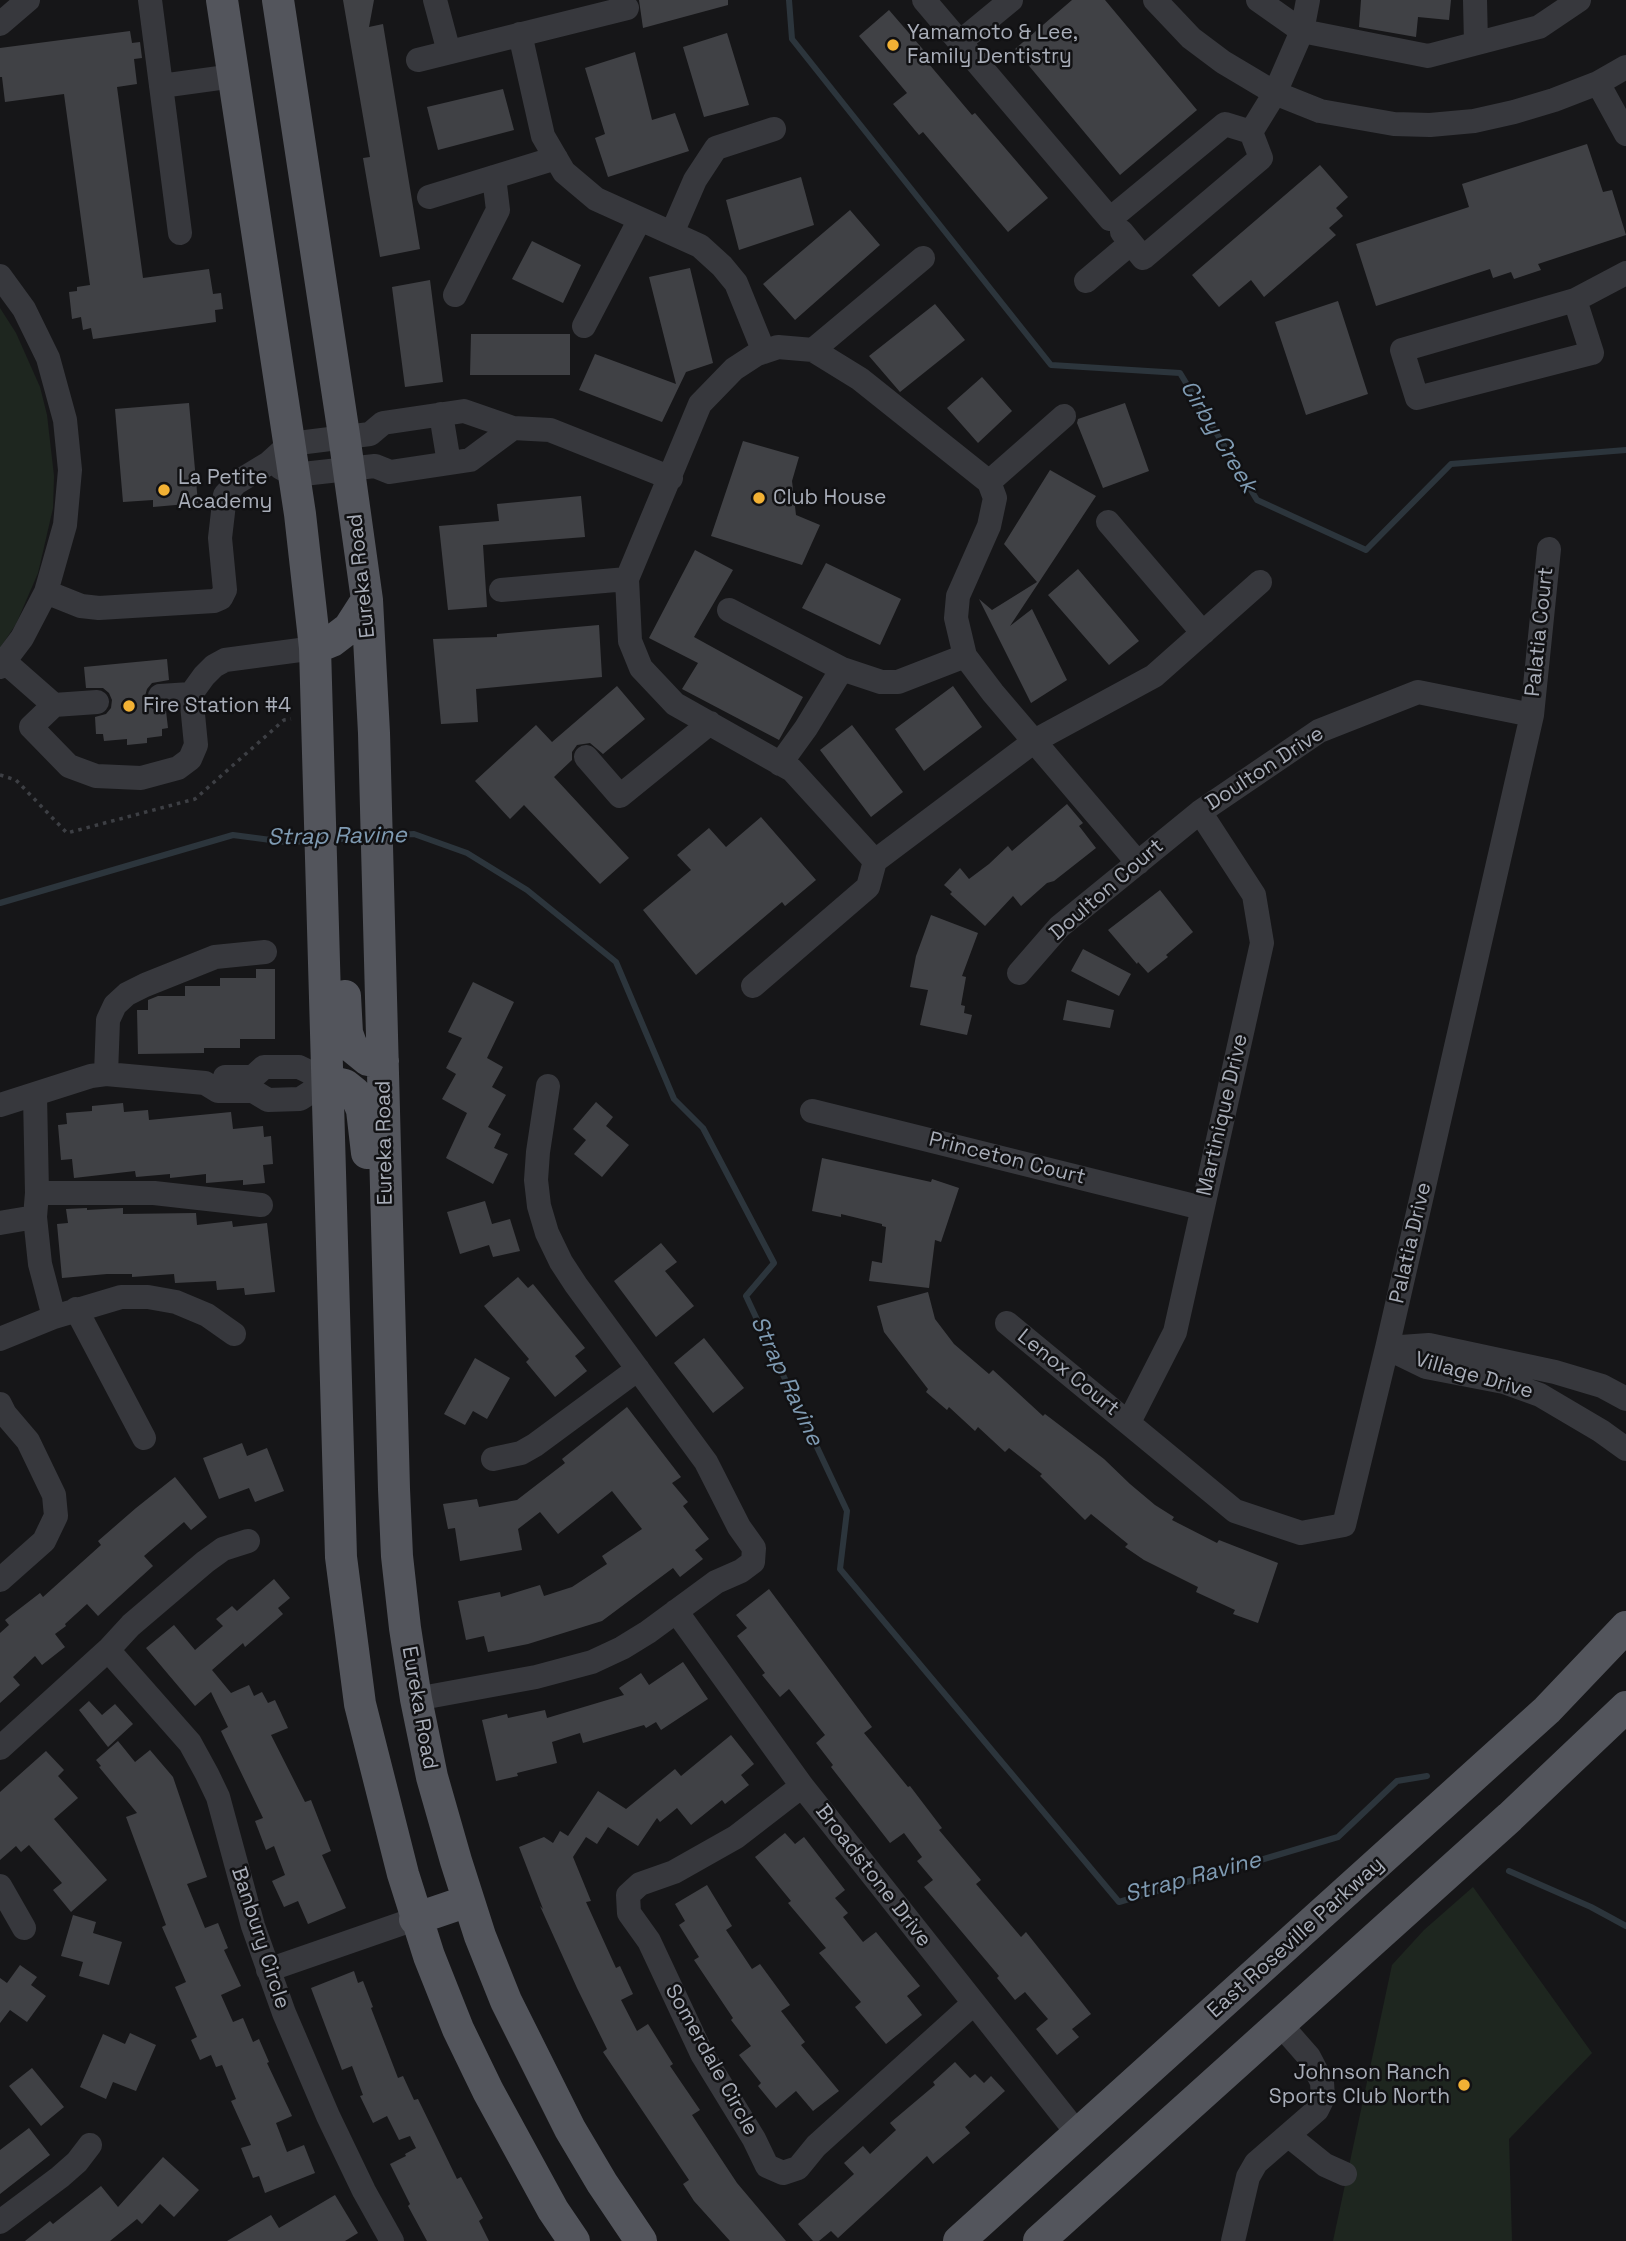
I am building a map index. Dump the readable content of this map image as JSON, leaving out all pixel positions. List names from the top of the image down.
{
  "streets": {
    "main road": ["Eureka Road", "East Roseville Parkway"],
    "street": [
      "Palatia Court",
      "Doulton Drive",
      "Doulton Court",
      "Martinique Drive",
      "Princeton Court",
      "Palatia Drive",
      "Lenox Court",
      "Village Drive",
      "Broadstone Drive",
      "Banbury Circle",
      "Somerdale Circle"
    ]
  },
  "crossings": [
    ["Palatia Court", "Doulton Drive"],
    ["Palatia Court", "Palatia Drive"],
    ["Doulton Drive", "Doulton Court"],
    ["Doulton Drive", "Martinique Drive"],
    ["Doulton Drive", "Palatia Drive"],
    ["Doulton Court", "Martinique Drive"],
    ["Martinique Drive", "Princeton Court"],
    ["Martinique Drive", "Palatia Drive"],
    ["Martinique Drive", "Lenox Court"],
    ["Palatia Drive", "Lenox Court"],
    ["Palatia Drive", "Village Drive"],
    ["Broadstone Drive", "East Roseville Parkway"],
    ["Broadstone Drive", "Somerdale Circle"]
  ],
  "water": ["Cirby Creek", "Strap Ravine"],
  "places": [
    "Yamamoto & Lee, Family Dentistry",
    "La Petite Academy",
    "Club House",
    "Fire Station #4",
    "Johnson Ranch Sports Club North"
  ]
}
